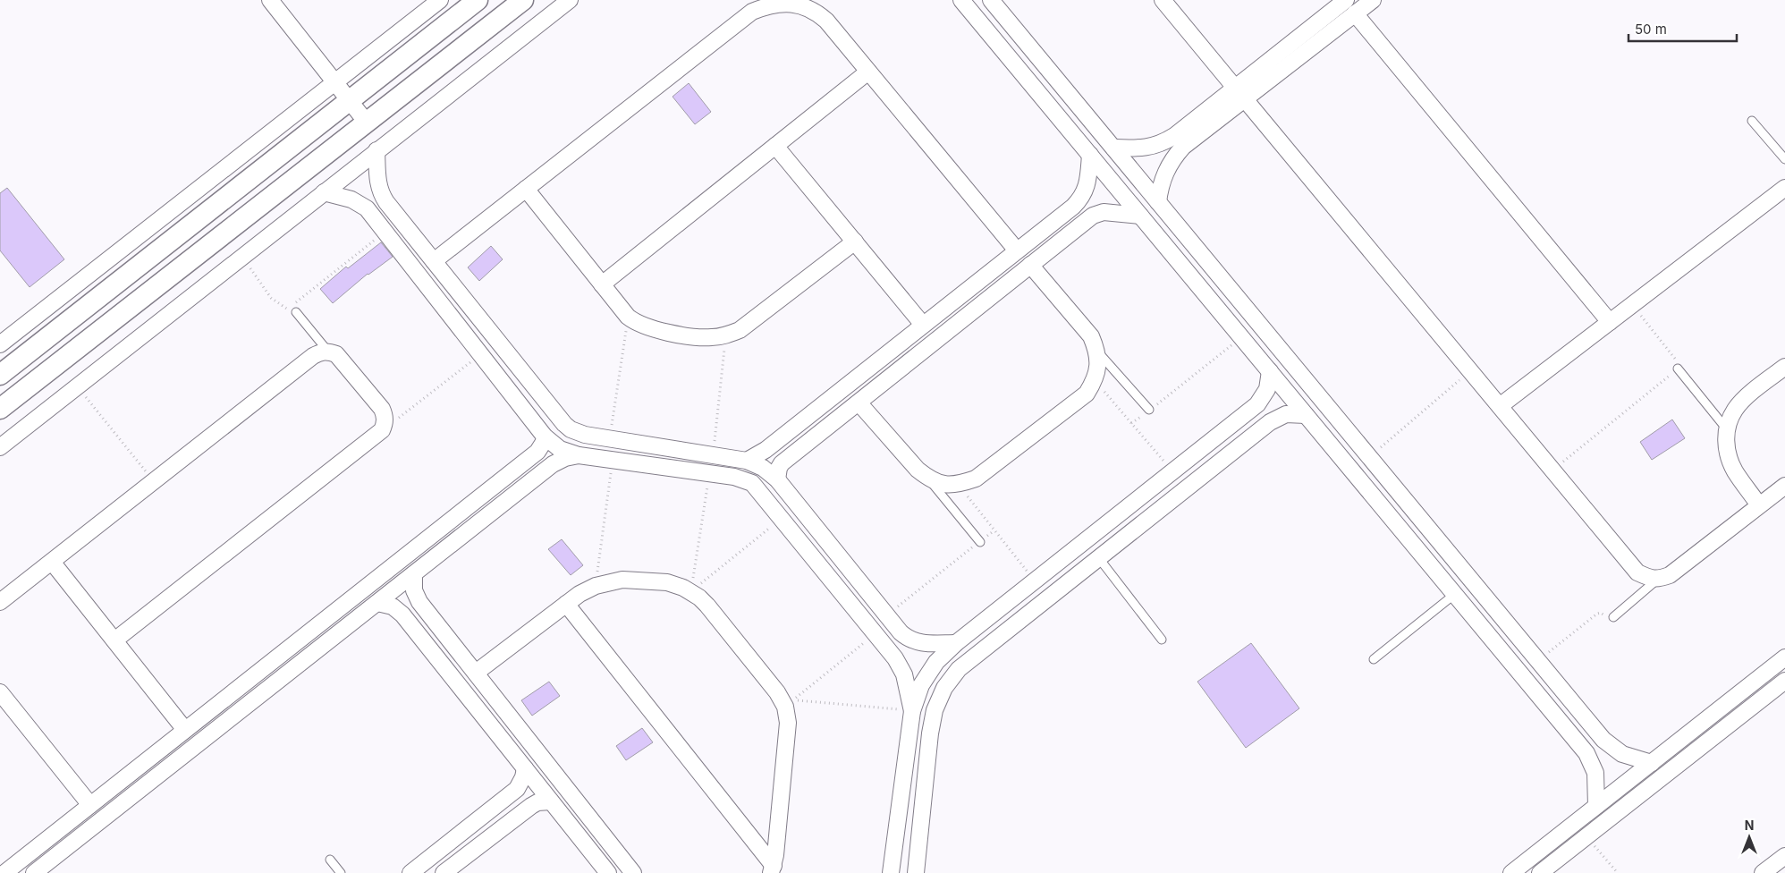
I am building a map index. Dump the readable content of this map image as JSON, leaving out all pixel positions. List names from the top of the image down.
{
  "scale_bar": "50 m",
  "north": "top"
}
